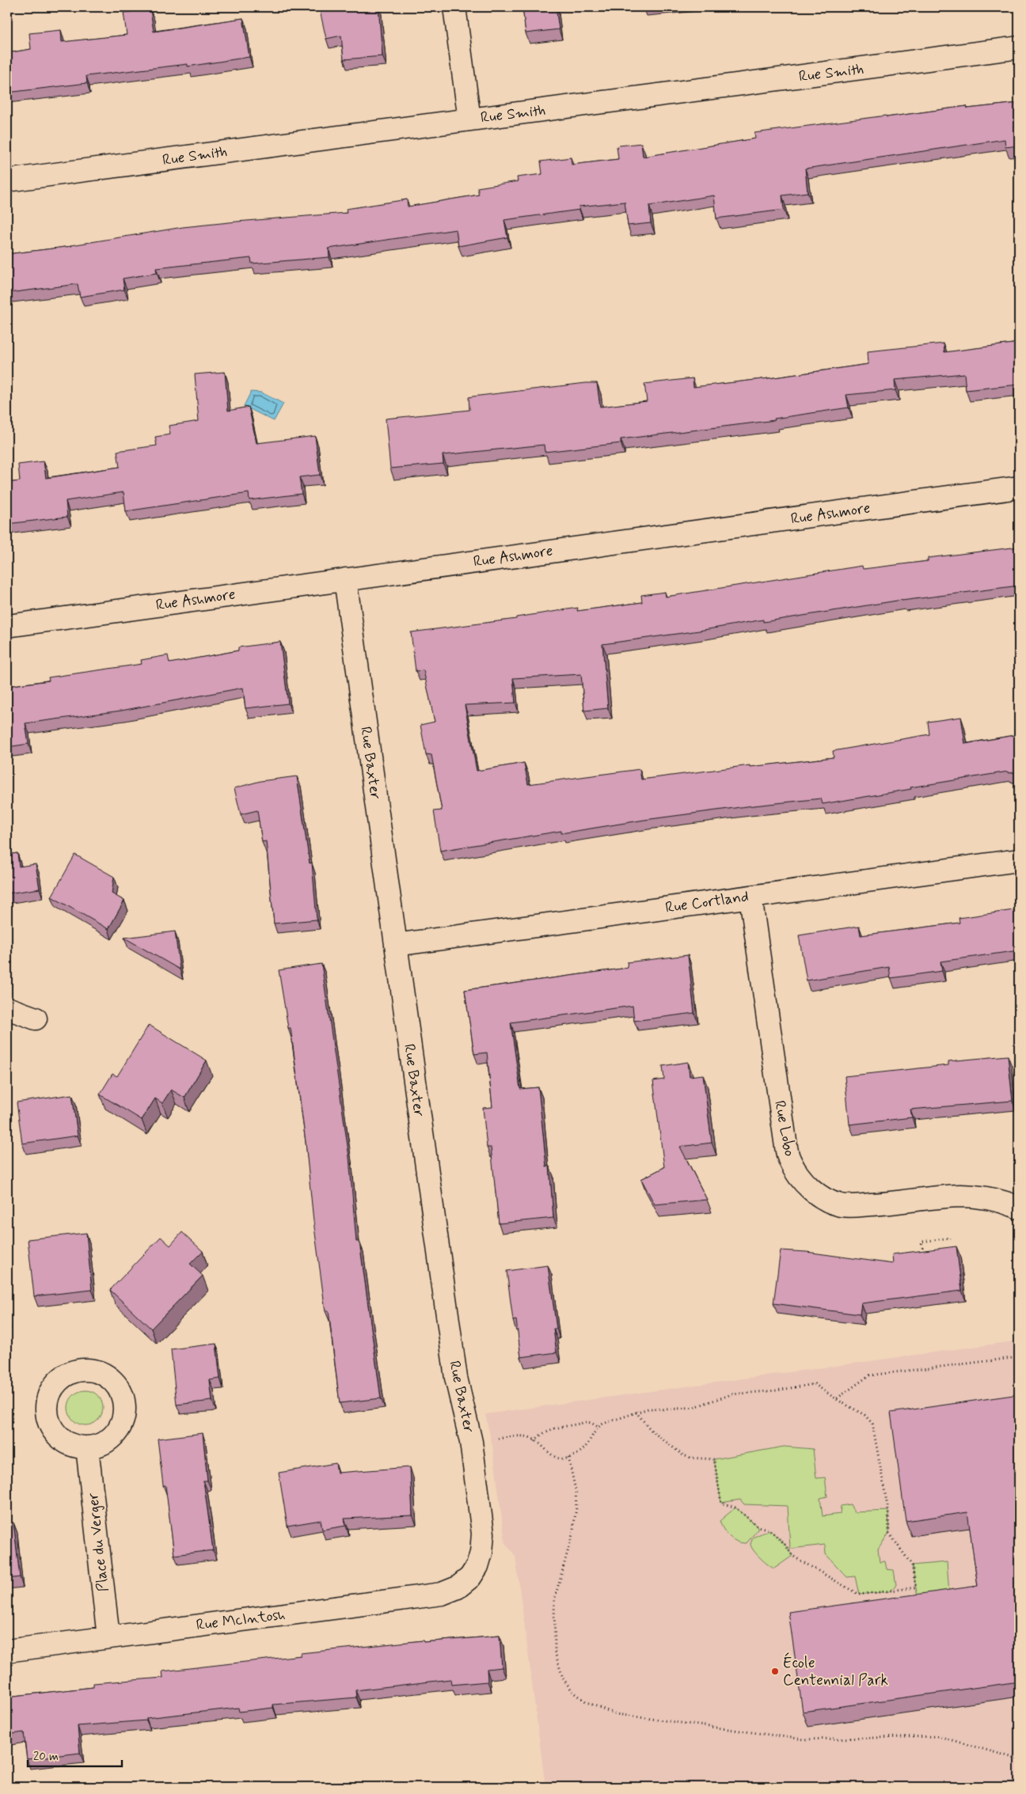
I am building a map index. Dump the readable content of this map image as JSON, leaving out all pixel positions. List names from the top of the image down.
{
  "streets": {
    "street": [
      "Rue Smith",
      "Rue Ashmore",
      "Rue Baxter",
      "Rue Cortland",
      "Rue Lobo",
      "Place du Verger",
      "Rue McIntosh"
    ]
  },
  "crossings": [
    ["Rue Ashmore", "Rue Baxter"],
    ["Rue Baxter", "Rue Cortland"],
    ["Rue Baxter", "Rue McIntosh"],
    ["Rue Cortland", "Rue Lobo"],
    ["Place du Verger", "Rue McIntosh"]
  ],
  "places": ["École Centennial Park"],
  "scale_bar": "20 m"
}
